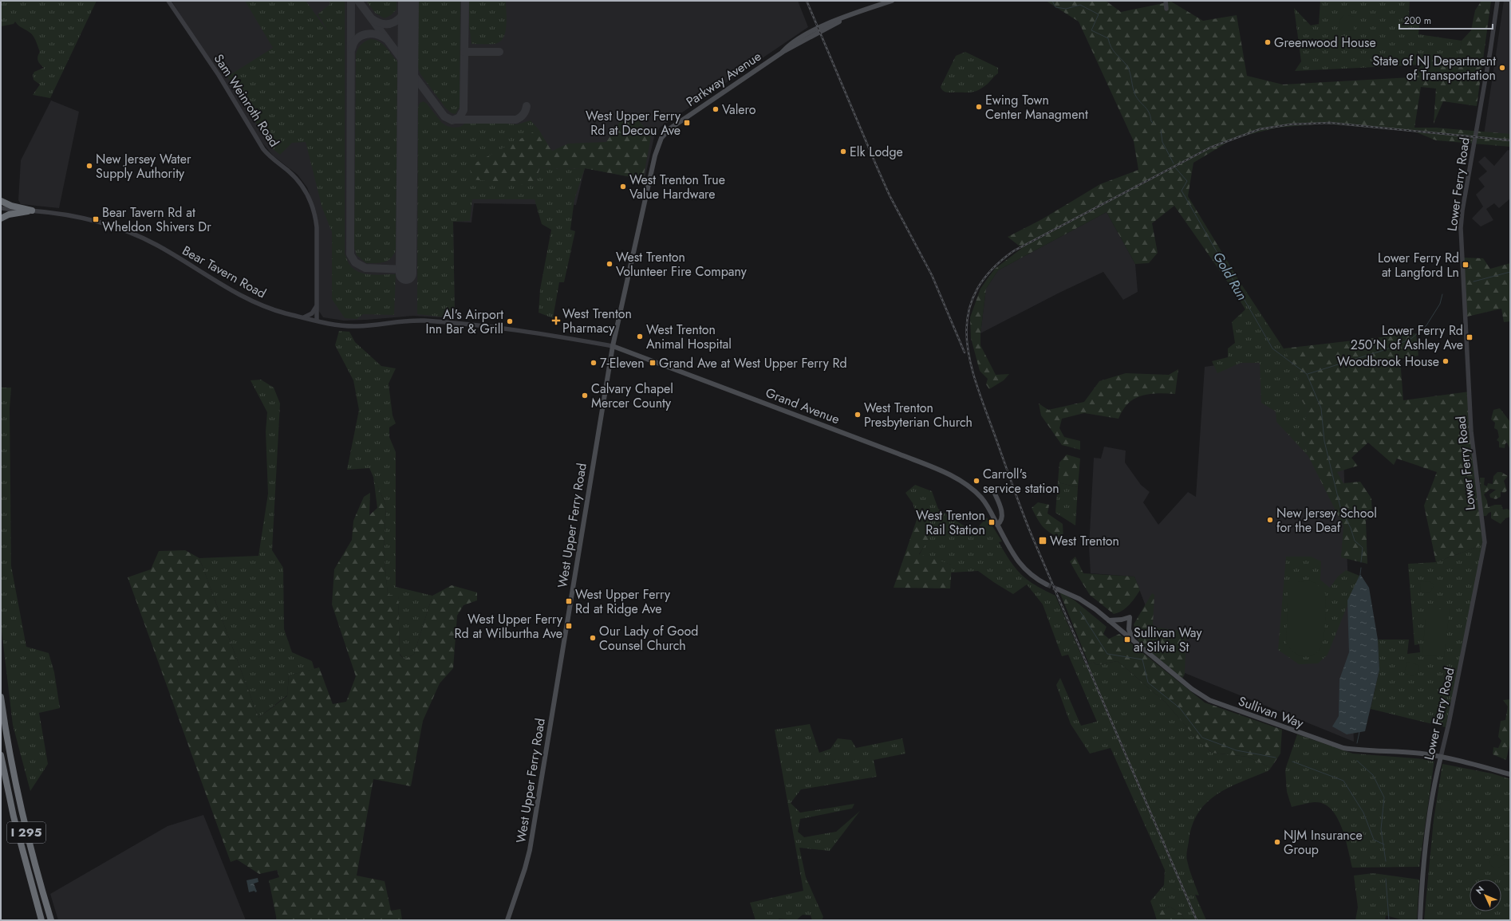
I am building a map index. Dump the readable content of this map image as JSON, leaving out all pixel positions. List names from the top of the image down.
{
  "streets": {
    "highway": ["I 295"],
    "main road": [
      "Parkway Avenue",
      "Lower Ferry Road",
      "Grand Avenue",
      "West Upper Ferry Road",
      "Sullivan Way"
    ],
    "street": ["Sam Weinroth Road", "Bear Tavern Road"]
  },
  "crossings": [
    ["Parkway Avenue", "West Upper Ferry Road"],
    ["Sam Weinroth Road", "Bear Tavern Road"],
    ["Lower Ferry Road", "Sullivan Way"],
    ["Bear Tavern Road", "Grand Avenue"],
    ["Bear Tavern Road", "West Upper Ferry Road"],
    ["Grand Avenue", "West Upper Ferry Road"]
  ],
  "water": ["Gold Run"],
  "places": {
    "other": [
      "Greenwood House",
      "State of NJ Department of Transportation",
      "Ewing Town Center Managment",
      "Valero",
      "Elk Lodge",
      "New Jersey Water Supply Authority",
      "West Trenton True Value Hardware",
      "West Trenton Volunteer Fire Company",
      "Al's Airport Inn Bar & Grill",
      "West Trenton Animal Hospital",
      "Woodbrook House",
      "7-Eleven",
      "Calvary Chapel Mercer County",
      "West Trenton Presbyterian Church",
      "Carroll's service station",
      "New Jersey School for the Deaf",
      "Our Lady of Good Counsel Church",
      "NJM Insurance Group"
    ],
    "transit": [
      "West Upper Ferry Rd at Decou Ave",
      "Bear Tavern Rd at Wheldon Shivers Dr",
      "Lower Ferry Rd at Langford Ln",
      "Lower Ferry Rd 250'N of Ashley Ave",
      "Grand Ave at West Upper Ferry Rd",
      "West Trenton Rail Station",
      "West Trenton",
      "West Upper Ferry Rd at Ridge Ave",
      "West Upper Ferry Rd at Wilburtha Ave",
      "Sullivan Way at Silvia St"
    ],
    "health": ["West Trenton Pharmacy"]
  },
  "scale_bar": "200 m",
  "north": "top left"
}
